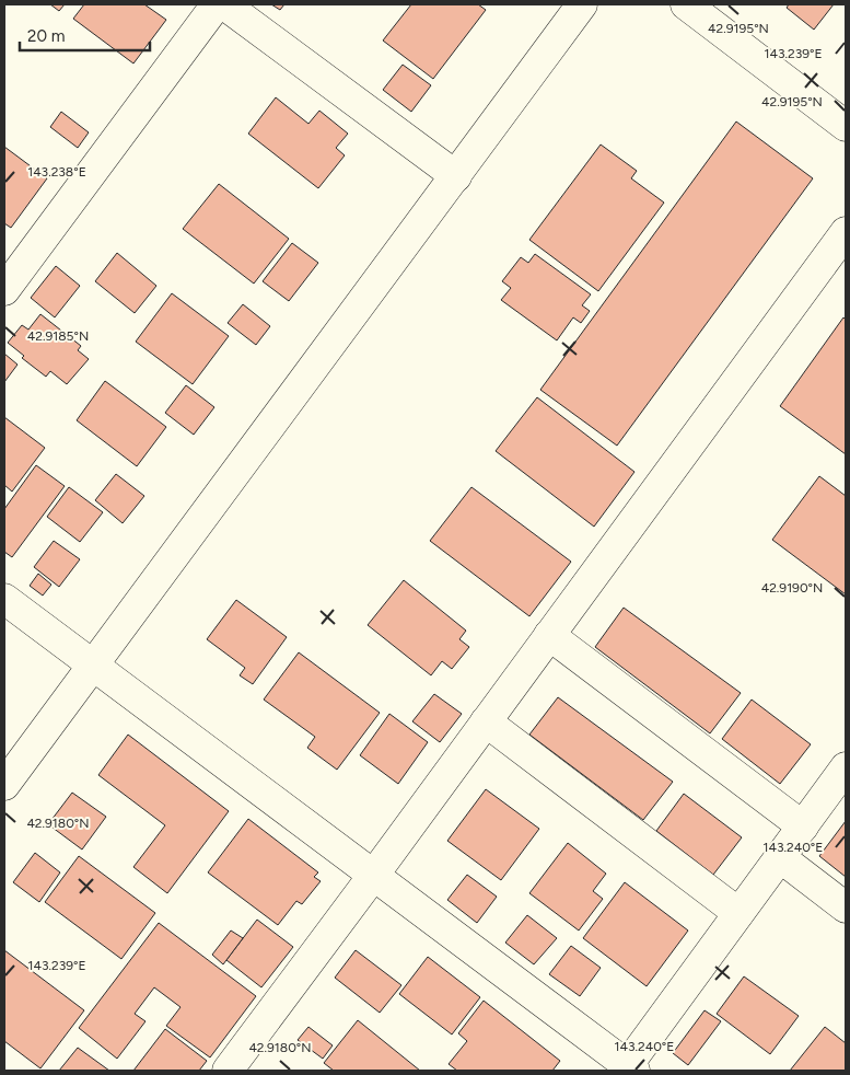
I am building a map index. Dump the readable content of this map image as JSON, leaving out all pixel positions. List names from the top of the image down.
{
  "scale_bar": "20 m",
  "coordinates": [
    "42.9195°N",
    "143.239°E",
    "143.238°E",
    "42.9185°N",
    "42.9190°N",
    "42.9180°N",
    "143.240°E"
  ]
}
